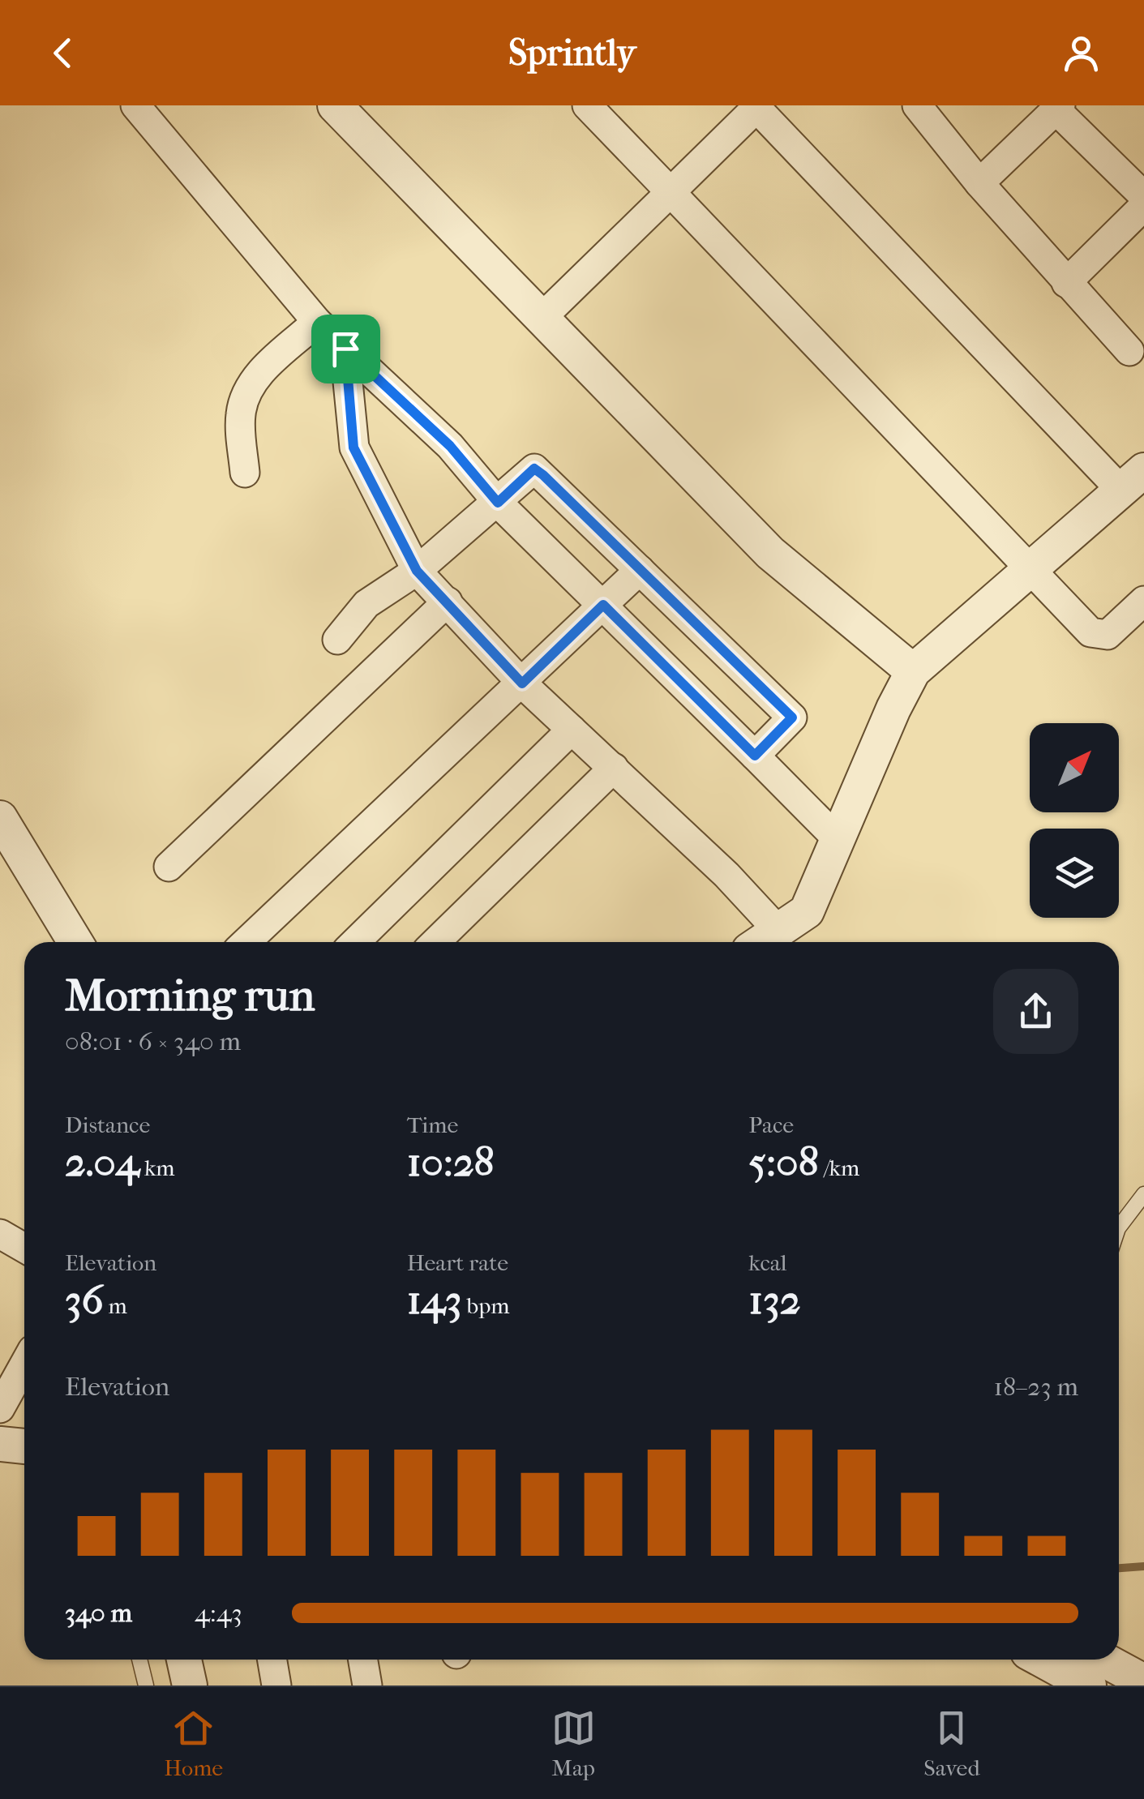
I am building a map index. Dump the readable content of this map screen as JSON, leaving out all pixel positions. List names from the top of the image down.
{
  "north": "top right",
  "page": {
    "header": "Sprintly",
    "heading": ["Morning run", "08:01 · 6 × 340 m"],
    "stats": [
      ["Distance", "2.04 km"],
      ["Time", "10:28"],
      ["Pace", "5:08 /km"],
      ["Elevation", "36 m"],
      ["Heart rate", "143 bpm"],
      ["kcal", "132"]
    ],
    "chart": ["Elevation", "18–23 m"],
    "list": [
      {
        "name": "340 m",
        "note": "4:43"
      }
    ],
    "tabs": ["Home", "Map", "Saved"]
  }
}
